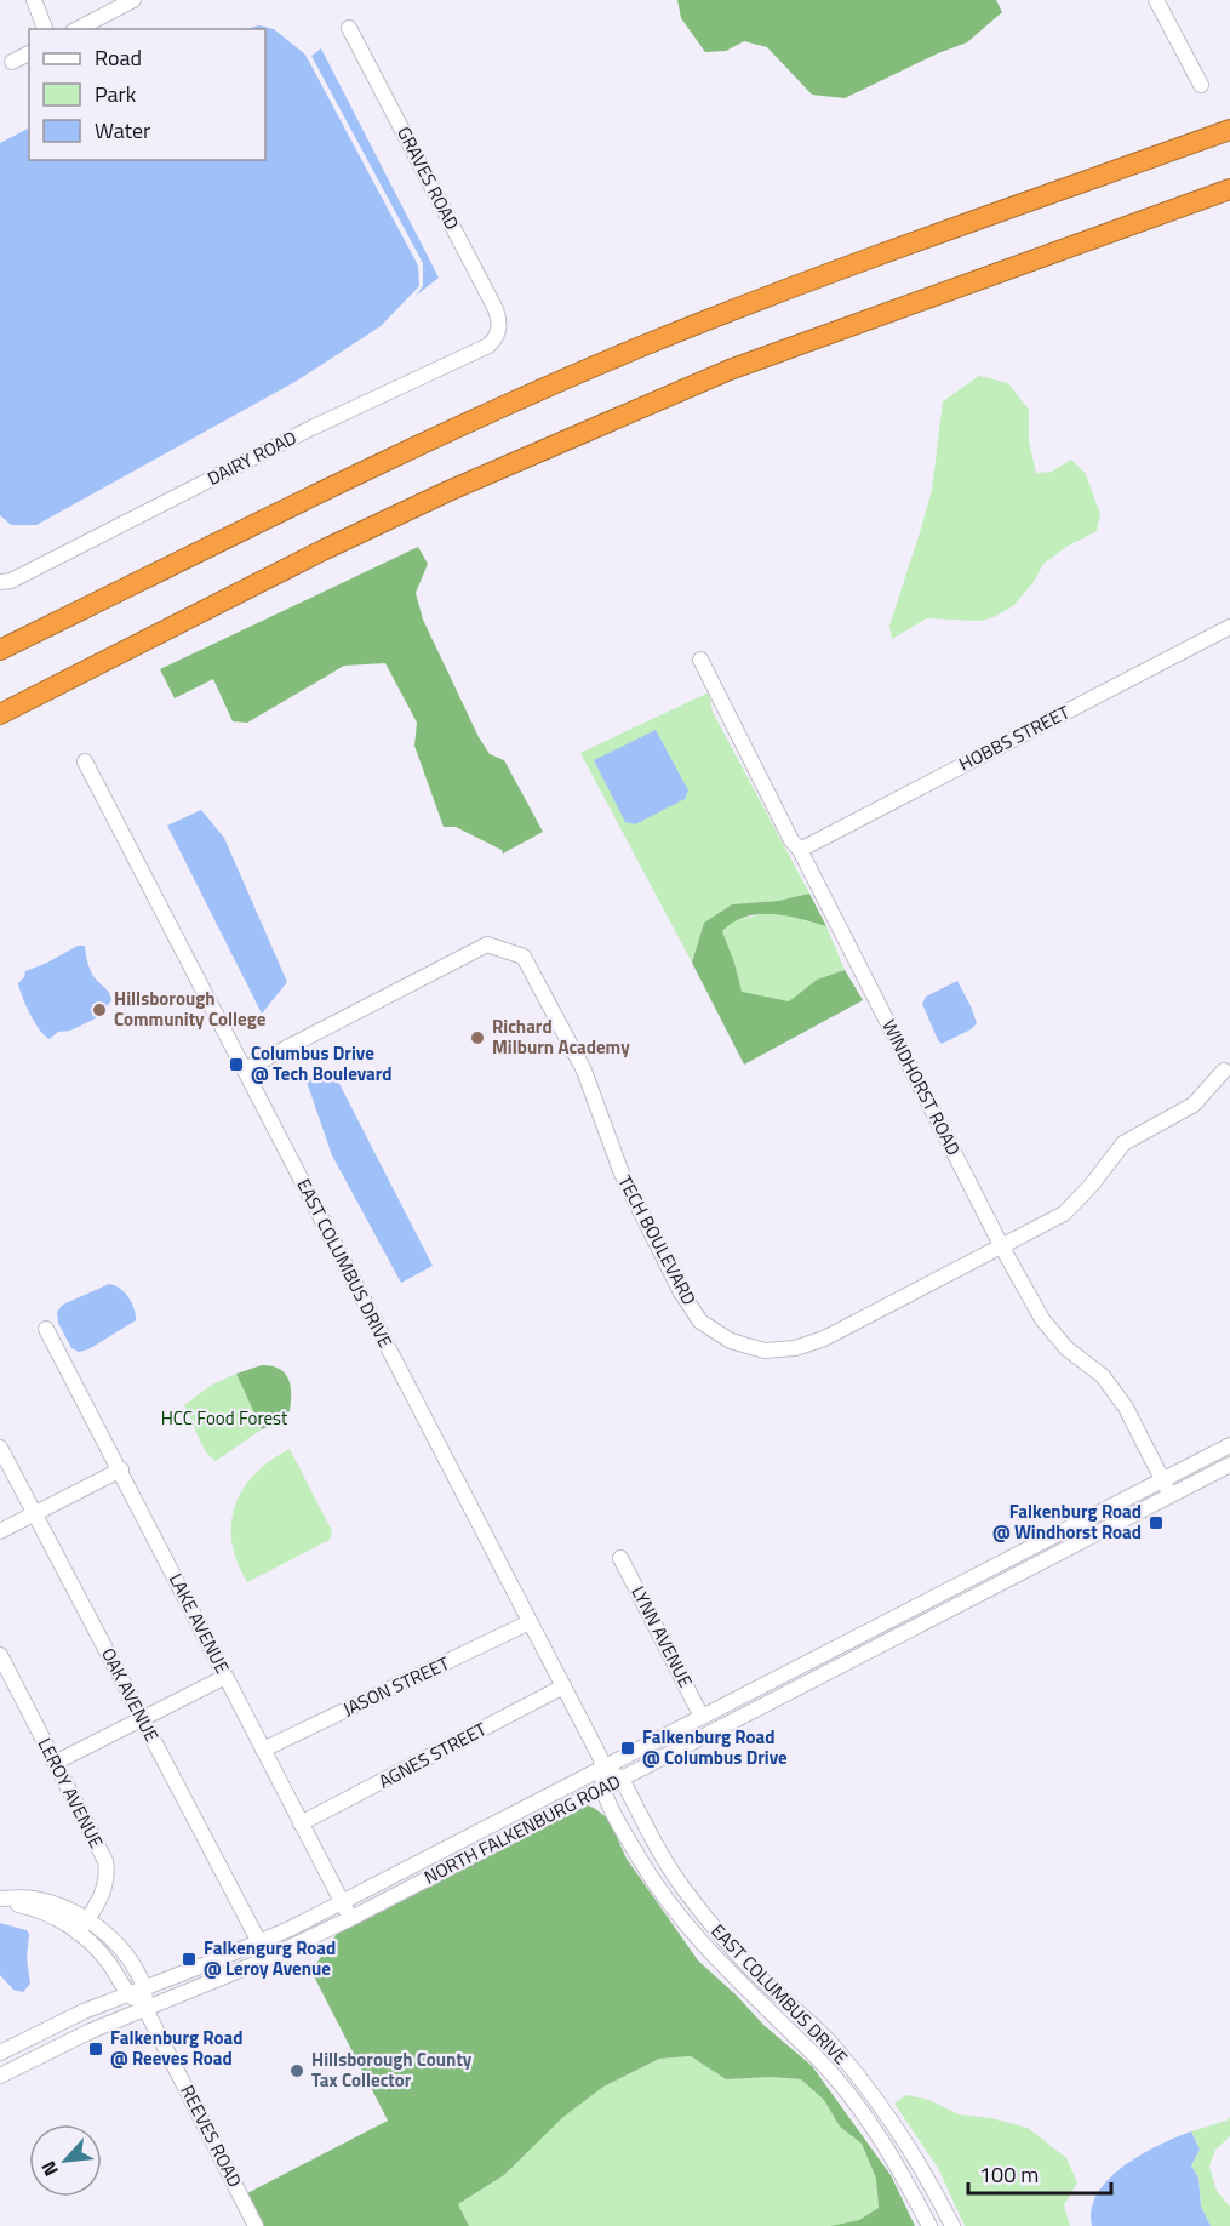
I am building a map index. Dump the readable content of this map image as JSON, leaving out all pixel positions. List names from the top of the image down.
{
  "streets": {
    "street": [
      "GRAVES ROAD",
      "DAIRY ROAD",
      "HOBBS STREET",
      "WINDHORST ROAD",
      "TECH BOULEVARD",
      "EAST COLUMBUS DRIVE",
      "LAKE AVENUE",
      "LYNN AVENUE",
      "JASON STREET",
      "OAK AVENUE",
      "AGNES STREET",
      "LEROY AVENUE",
      "NORTH FALKENBURG ROAD",
      "REEVES ROAD"
    ]
  },
  "crossings": [
    ["GRAVES ROAD", "DAIRY ROAD"],
    ["HOBBS STREET", "WINDHORST ROAD"],
    ["WINDHORST ROAD", "TECH BOULEVARD"],
    ["WINDHORST ROAD", "NORTH FALKENBURG ROAD"],
    ["TECH BOULEVARD", "EAST COLUMBUS DRIVE"],
    ["EAST COLUMBUS DRIVE", "JASON STREET"],
    ["EAST COLUMBUS DRIVE", "AGNES STREET"],
    ["EAST COLUMBUS DRIVE", "NORTH FALKENBURG ROAD"],
    ["LAKE AVENUE", "JASON STREET"],
    ["LAKE AVENUE", "AGNES STREET"],
    ["LAKE AVENUE", "NORTH FALKENBURG ROAD"],
    ["LYNN AVENUE", "NORTH FALKENBURG ROAD"],
    ["OAK AVENUE", "NORTH FALKENBURG ROAD"],
    ["NORTH FALKENBURG ROAD", "REEVES ROAD"]
  ],
  "parks": ["HCC Food Forest"],
  "places": {
    "other": ["Hillsborough Community College", "Richard Milburn Academy", "Hillsborough County Tax Collector"],
    "transit": [
      "Columbus Drive @ Tech Boulevard",
      "Falkenburg Road @ Windhorst Road",
      "Falkenburg Road @ Columbus Drive",
      "Falkengurg Road @ Leroy Avenue",
      "Falkenburg Road @ Reeves Road"
    ]
  },
  "legend": ["Road", "Park", "Water"],
  "scale_bar": "100 m",
  "north": "bottom left"
}
